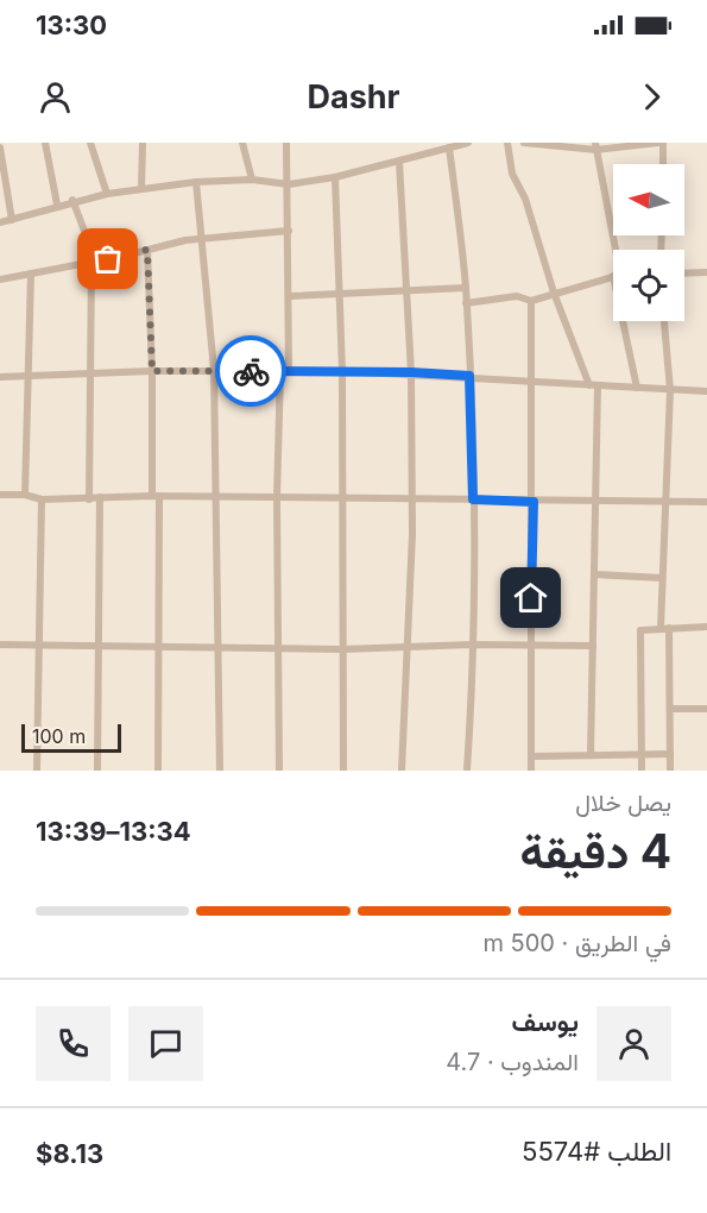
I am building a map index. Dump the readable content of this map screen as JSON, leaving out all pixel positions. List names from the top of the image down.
{
  "scale_bar": "100 m",
  "north": "left",
  "page": {
    "status": "13:30",
    "header": "Dashr",
    "scale": "100 m",
    "heading": ["4 دقيقة", "يصل خلال", "13:34–13:39"],
    "panel": [
      "يوسف",
      "المندوب · 4.7",
      "الطلب #5574",
      "$8.13"
    ],
    "bar": "في الطريق · 500 m"
  }
}
